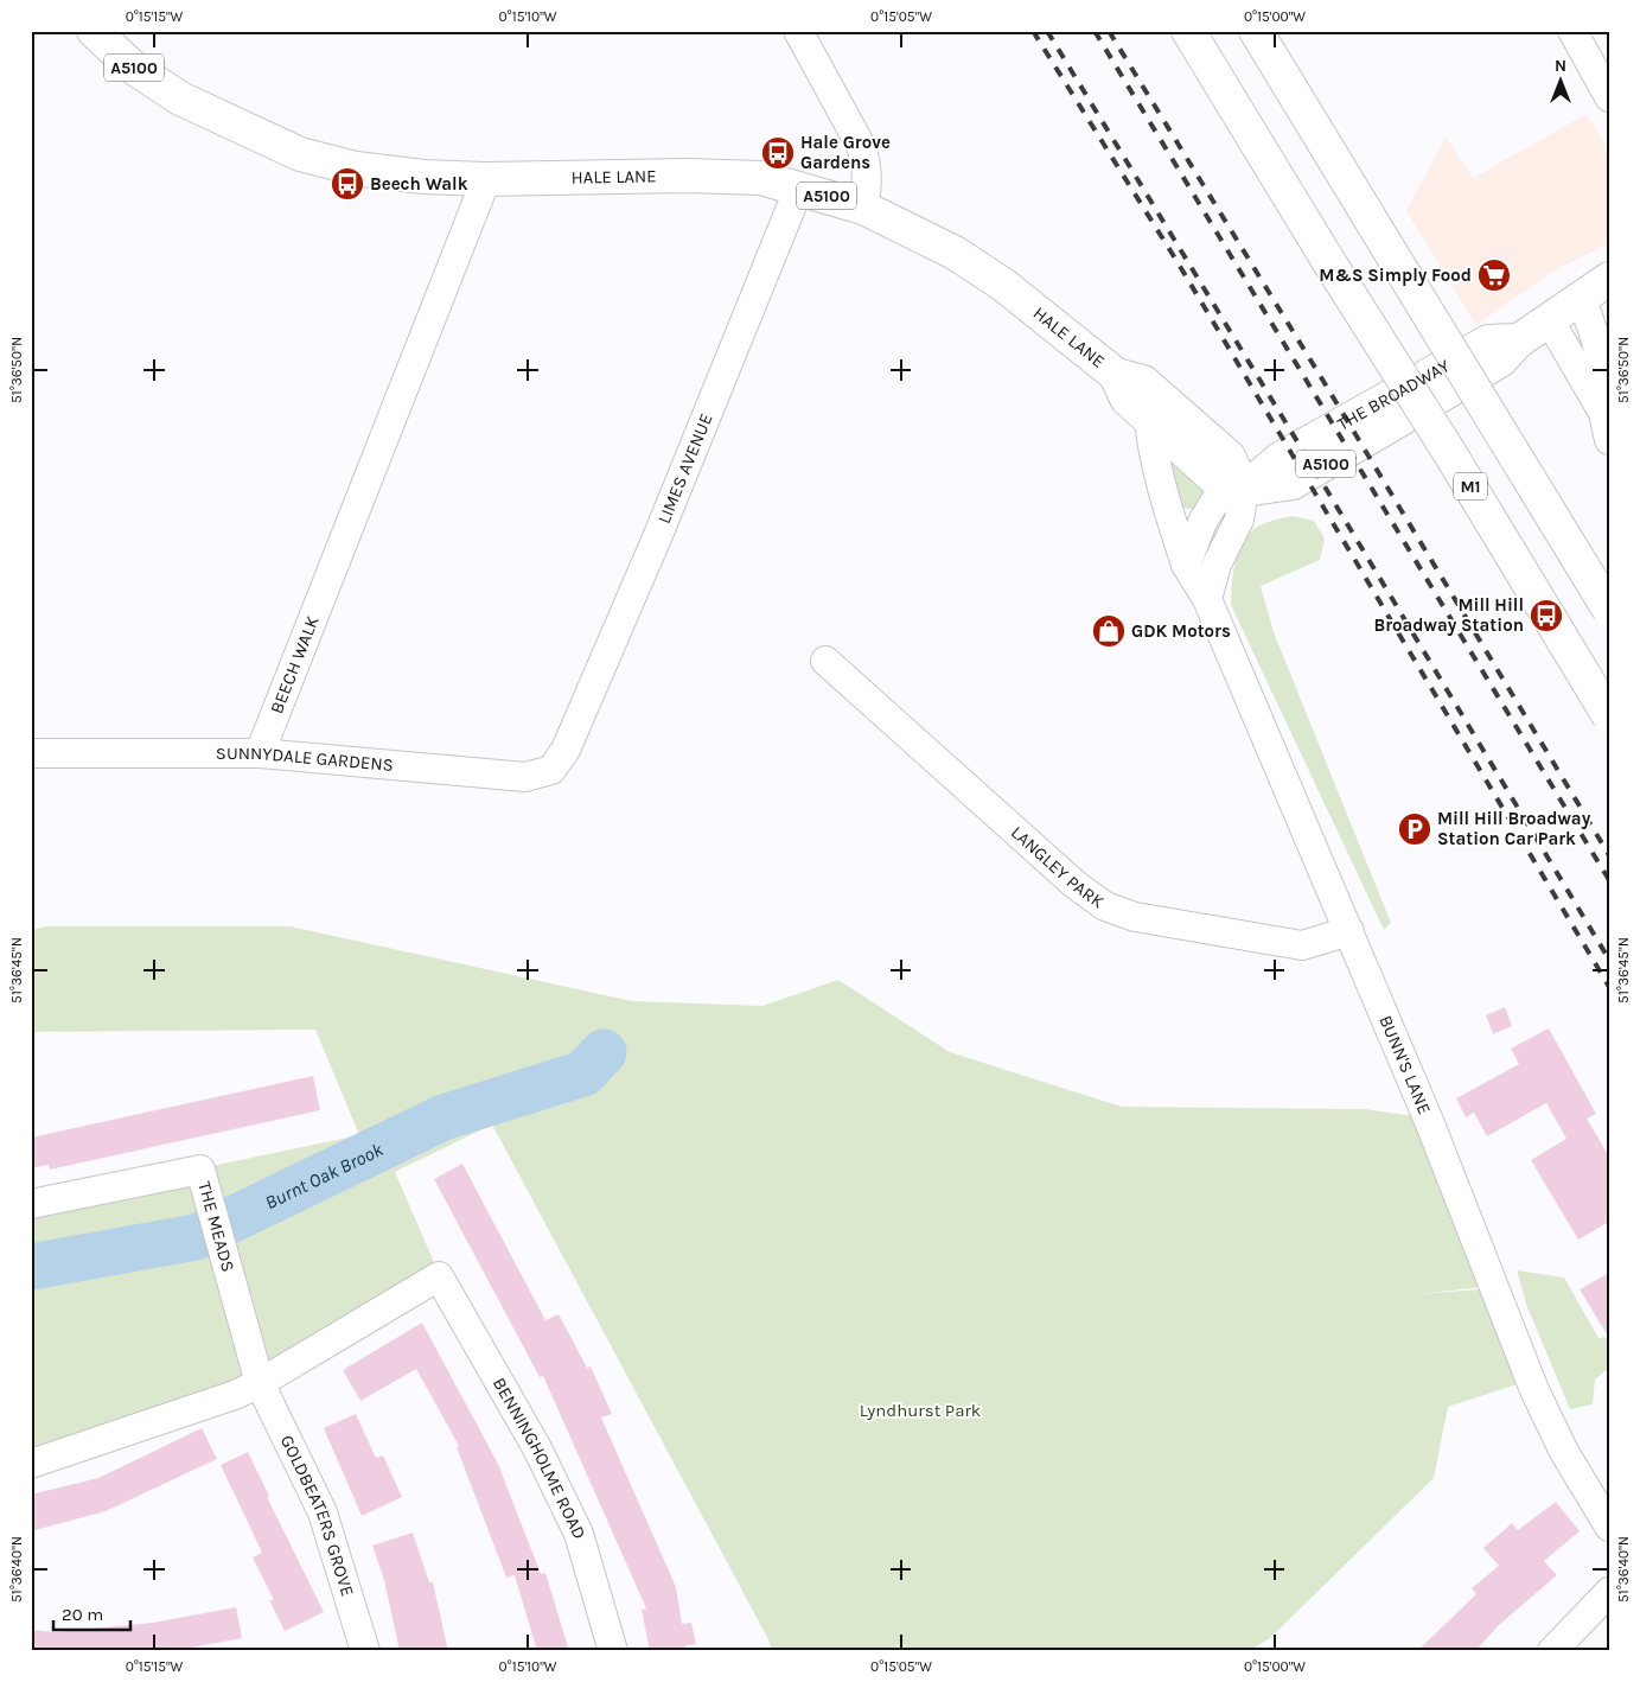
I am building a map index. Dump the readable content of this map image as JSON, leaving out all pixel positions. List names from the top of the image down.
{
  "streets": {
    "main road": [
      "A5100",
      "HALE LANE",
      "THE BROADWAY",
      "M1"
    ],
    "street": [
      "LIMES AVENUE",
      "BEECH WALK",
      "SUNNYDALE GARDENS",
      "LANGLEY PARK",
      "BUNN'S LANE",
      "THE MEADS",
      "BENNINGHOLME ROAD",
      "GOLDBEATERS GROVE"
    ]
  },
  "crossings": [
    ["HALE LANE", "THE BROADWAY"],
    ["HALE LANE", "LIMES AVENUE"],
    ["HALE LANE", "BEECH WALK"],
    ["HALE LANE", "BUNN'S LANE"],
    ["LIMES AVENUE", "SUNNYDALE GARDENS"],
    ["BEECH WALK", "SUNNYDALE GARDENS"],
    ["LANGLEY PARK", "BUNN'S LANE"],
    ["THE MEADS", "BENNINGHOLME ROAD"],
    ["THE MEADS", "GOLDBEATERS GROVE"],
    ["BENNINGHOLME ROAD", "GOLDBEATERS GROVE"]
  ],
  "water": ["Burnt Oak Brook"],
  "parks": ["Lyndhurst Park"],
  "places": {
    "bus stop": ["Hale Grove Gardens", "Beech Walk", "Mill Hill Broadway Station"],
    "supermarket": ["M&S Simply Food"],
    "shop": ["GDK Motors"],
    "parking": ["Mill Hill Broadway Station Car Park"]
  },
  "scale_bar": "20 m",
  "north": "top",
  "coordinates": [
    "0°15'15\"W",
    "0°15'10\"W",
    "0°15'05\"W",
    "0°15'00\"W",
    "51°36'50\"N",
    "51°36'45\"N",
    "51°36'40\"N"
  ]
}
